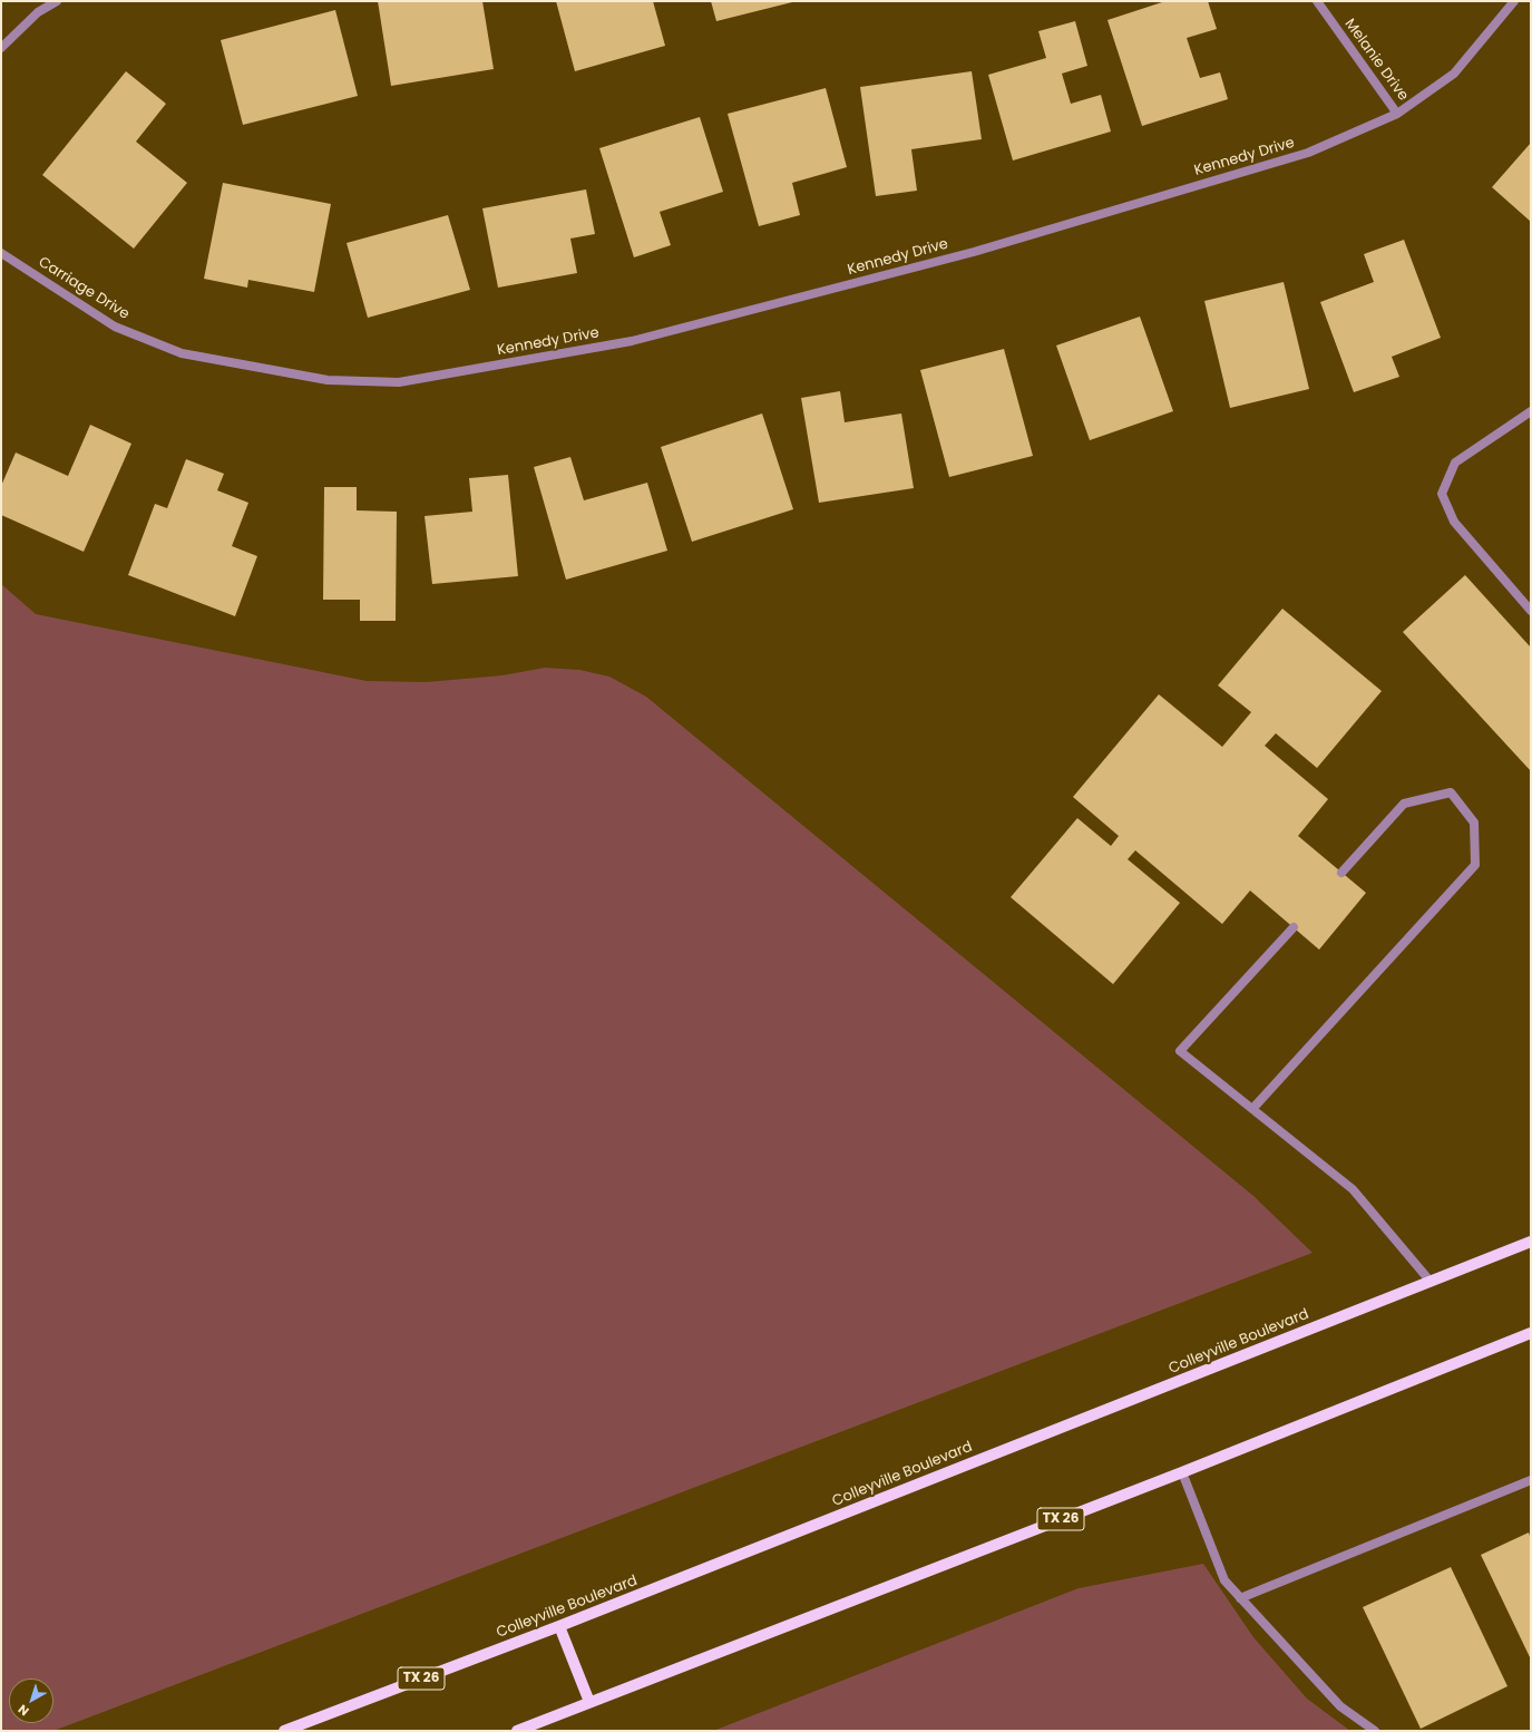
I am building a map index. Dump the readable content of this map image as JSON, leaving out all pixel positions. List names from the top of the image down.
{
  "streets": {
    "main road": ["Colleyville Boulevard", "TX 26"],
    "street": ["Melanie Drive", "Kennedy Drive", "Carriage Drive"]
  },
  "crossings": [
    ["Melanie Drive", "Kennedy Drive"],
    ["Kennedy Drive", "Carriage Drive"]
  ],
  "north": "bottom left"
}
